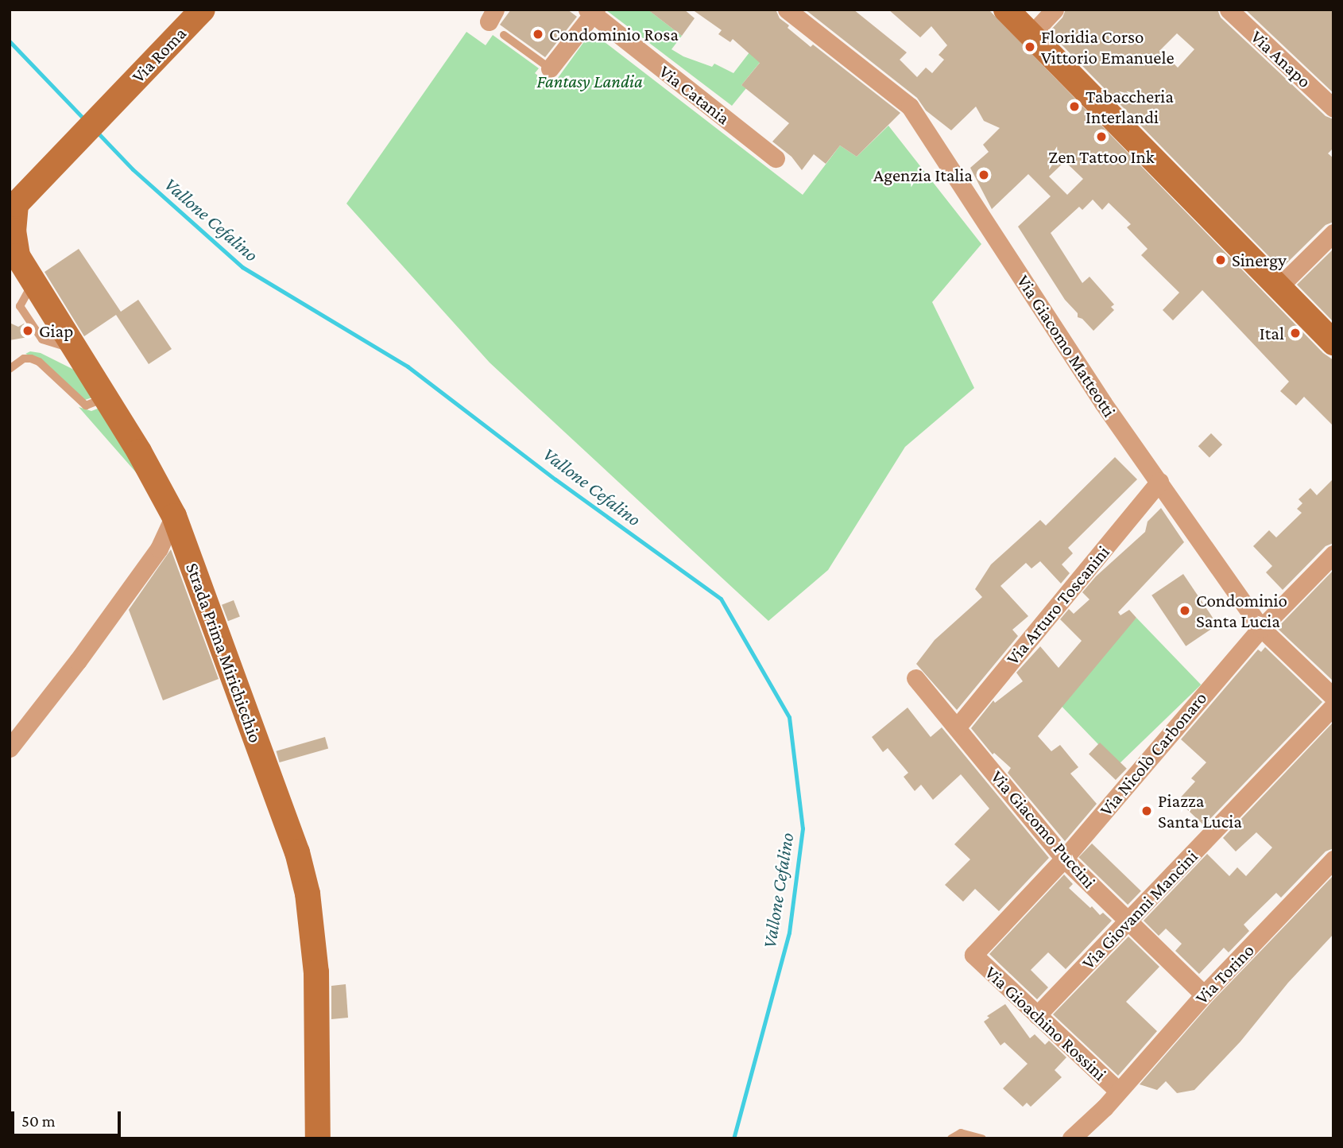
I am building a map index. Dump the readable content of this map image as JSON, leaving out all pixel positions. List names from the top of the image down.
{
  "streets": {
    "main road": ["Via Roma", "Strada Prima Mirichicchio"],
    "street": [
      "Via Anapo",
      "Via Catania",
      "Via Giacomo Matteotti",
      "Via Arturo Toscanini",
      "Via Nicolò Carbonaro",
      "Via Giacomo Puccini",
      "Via Giovanni Mancini",
      "Via Torino",
      "Via Gioachino Rossini"
    ]
  },
  "crossings": [
    ["Via Roma", "Strada Prima Mirichicchio"],
    ["Via Giacomo Matteotti", "Via Arturo Toscanini"],
    ["Via Giacomo Matteotti", "Via Nicolò Carbonaro"],
    ["Via Arturo Toscanini", "Via Giacomo Puccini"],
    ["Via Nicolò Carbonaro", "Via Giacomo Puccini"],
    ["Via Nicolò Carbonaro", "Via Gioachino Rossini"],
    ["Via Giacomo Puccini", "Via Giovanni Mancini"],
    ["Via Giacomo Puccini", "Via Torino"],
    ["Via Giovanni Mancini", "Via Gioachino Rossini"],
    ["Via Torino", "Via Gioachino Rossini"]
  ],
  "water": ["Vallone Cefalino"],
  "parks": ["Fantasy Landia"],
  "places": [
    "Condominio Rosa",
    "Floridia Corso Vittorio Emanuele",
    "Tabaccheria Interlandi",
    "Zen Tattoo Ink",
    "Agenzia Italia",
    "Sinergy",
    "Giap",
    "Ital",
    "Condominio Santa Lucia",
    "Piazza Santa Lucia"
  ],
  "scale_bar": "50 m"
}
